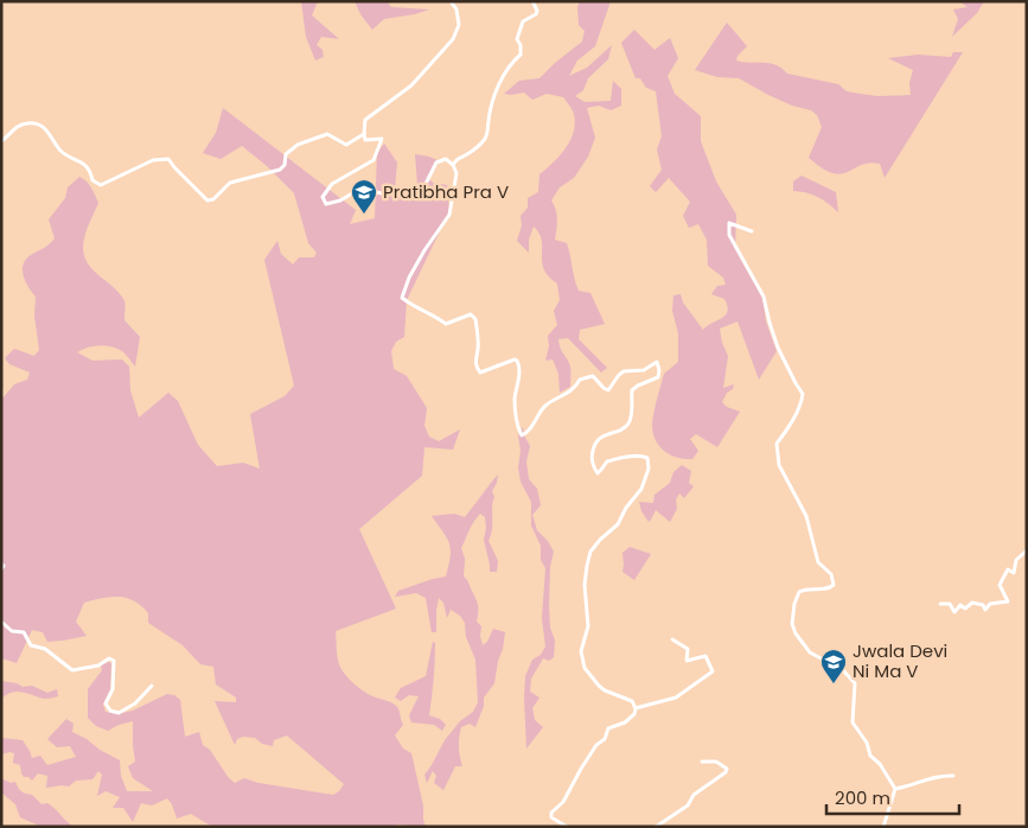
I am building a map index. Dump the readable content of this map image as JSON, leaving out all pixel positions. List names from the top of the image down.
{
  "places": {
    "school or university": ["Pratibha Pra V", "Jwala Devi Ni Ma V"]
  },
  "scale_bar": "200 m"
}
